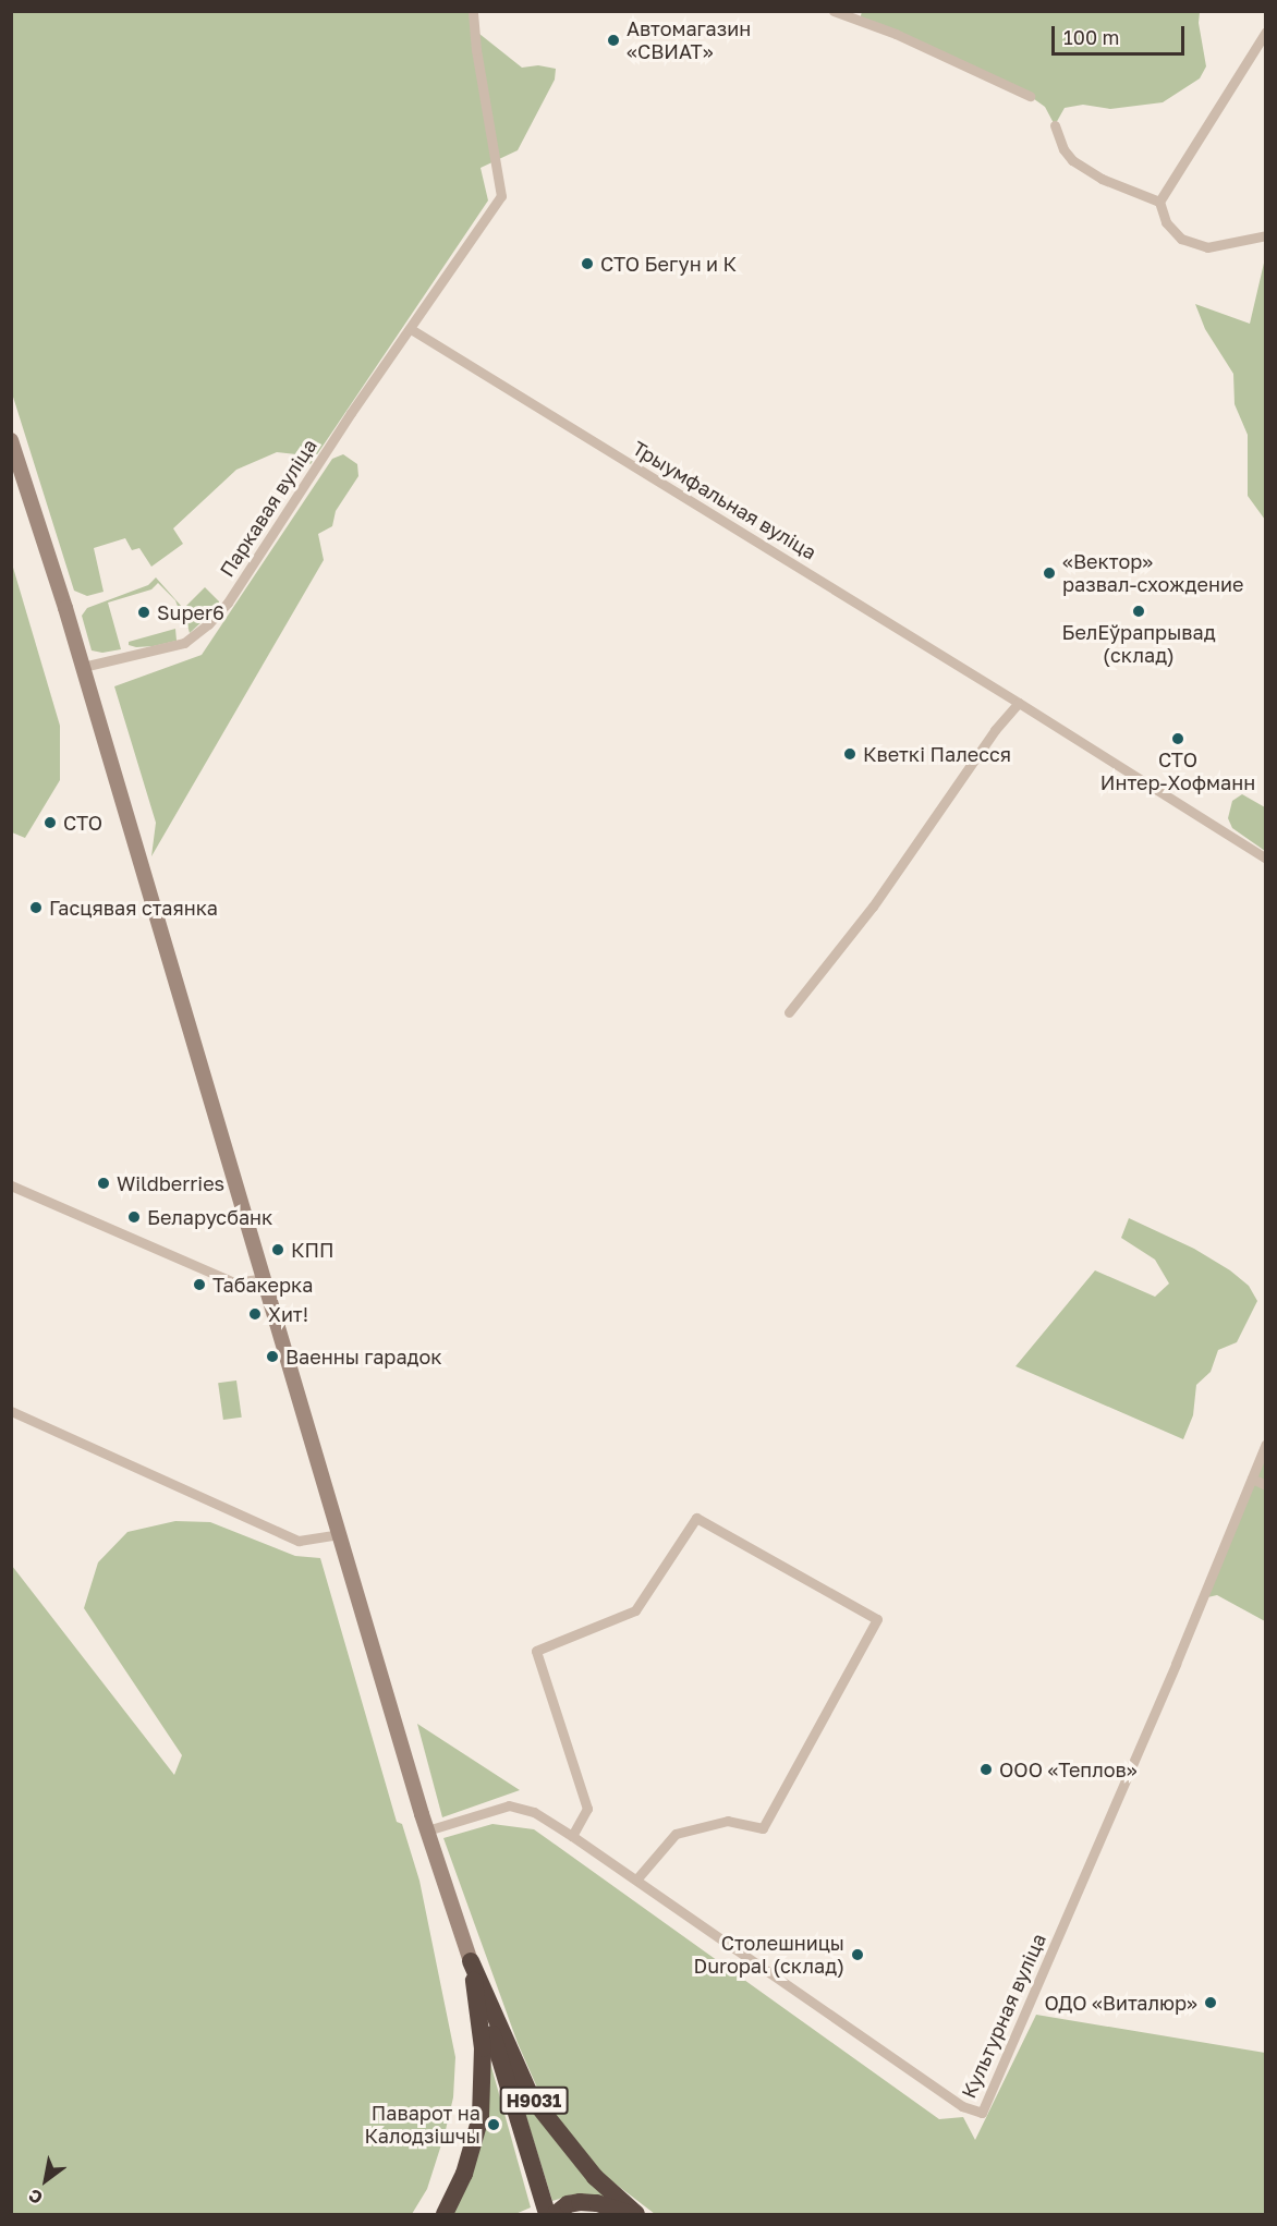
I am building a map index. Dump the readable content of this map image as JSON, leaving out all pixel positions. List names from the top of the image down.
{
  "streets": {
    "highway": ["Н9031"],
    "street": ["Трыумфальная вуліца", "Паркавая вуліца", "Культурная вуліца"]
  },
  "crossings": [
    ["Трыумфальная вуліца", "Паркавая вуліца"],
    ["Паркавая вуліца", "Н9031"],
    ["Культурная вуліца", "Н9031"]
  ],
  "places": [
    "Автомагазин «СВИАТ»",
    "СТО Бегун и К",
    "«Вектор» развал-схождение",
    "БелЕўрапрывад (склад)",
    "Super6",
    "СТО Интер-Хофманн",
    "Кветкі Палесся",
    "СТО",
    "Гасцявая стаянка",
    "Wildberries",
    "Беларусбанк",
    "КПП",
    "Табакерка",
    "Хит!",
    "Ваенны гарадок",
    "ООО «Теплов»",
    "Столешницы Duropal (склад)",
    "ОДО «Виталюр»",
    "Паварот на Калодзішчы"
  ],
  "scale_bar": "100 m",
  "north": "bottom left"
}
